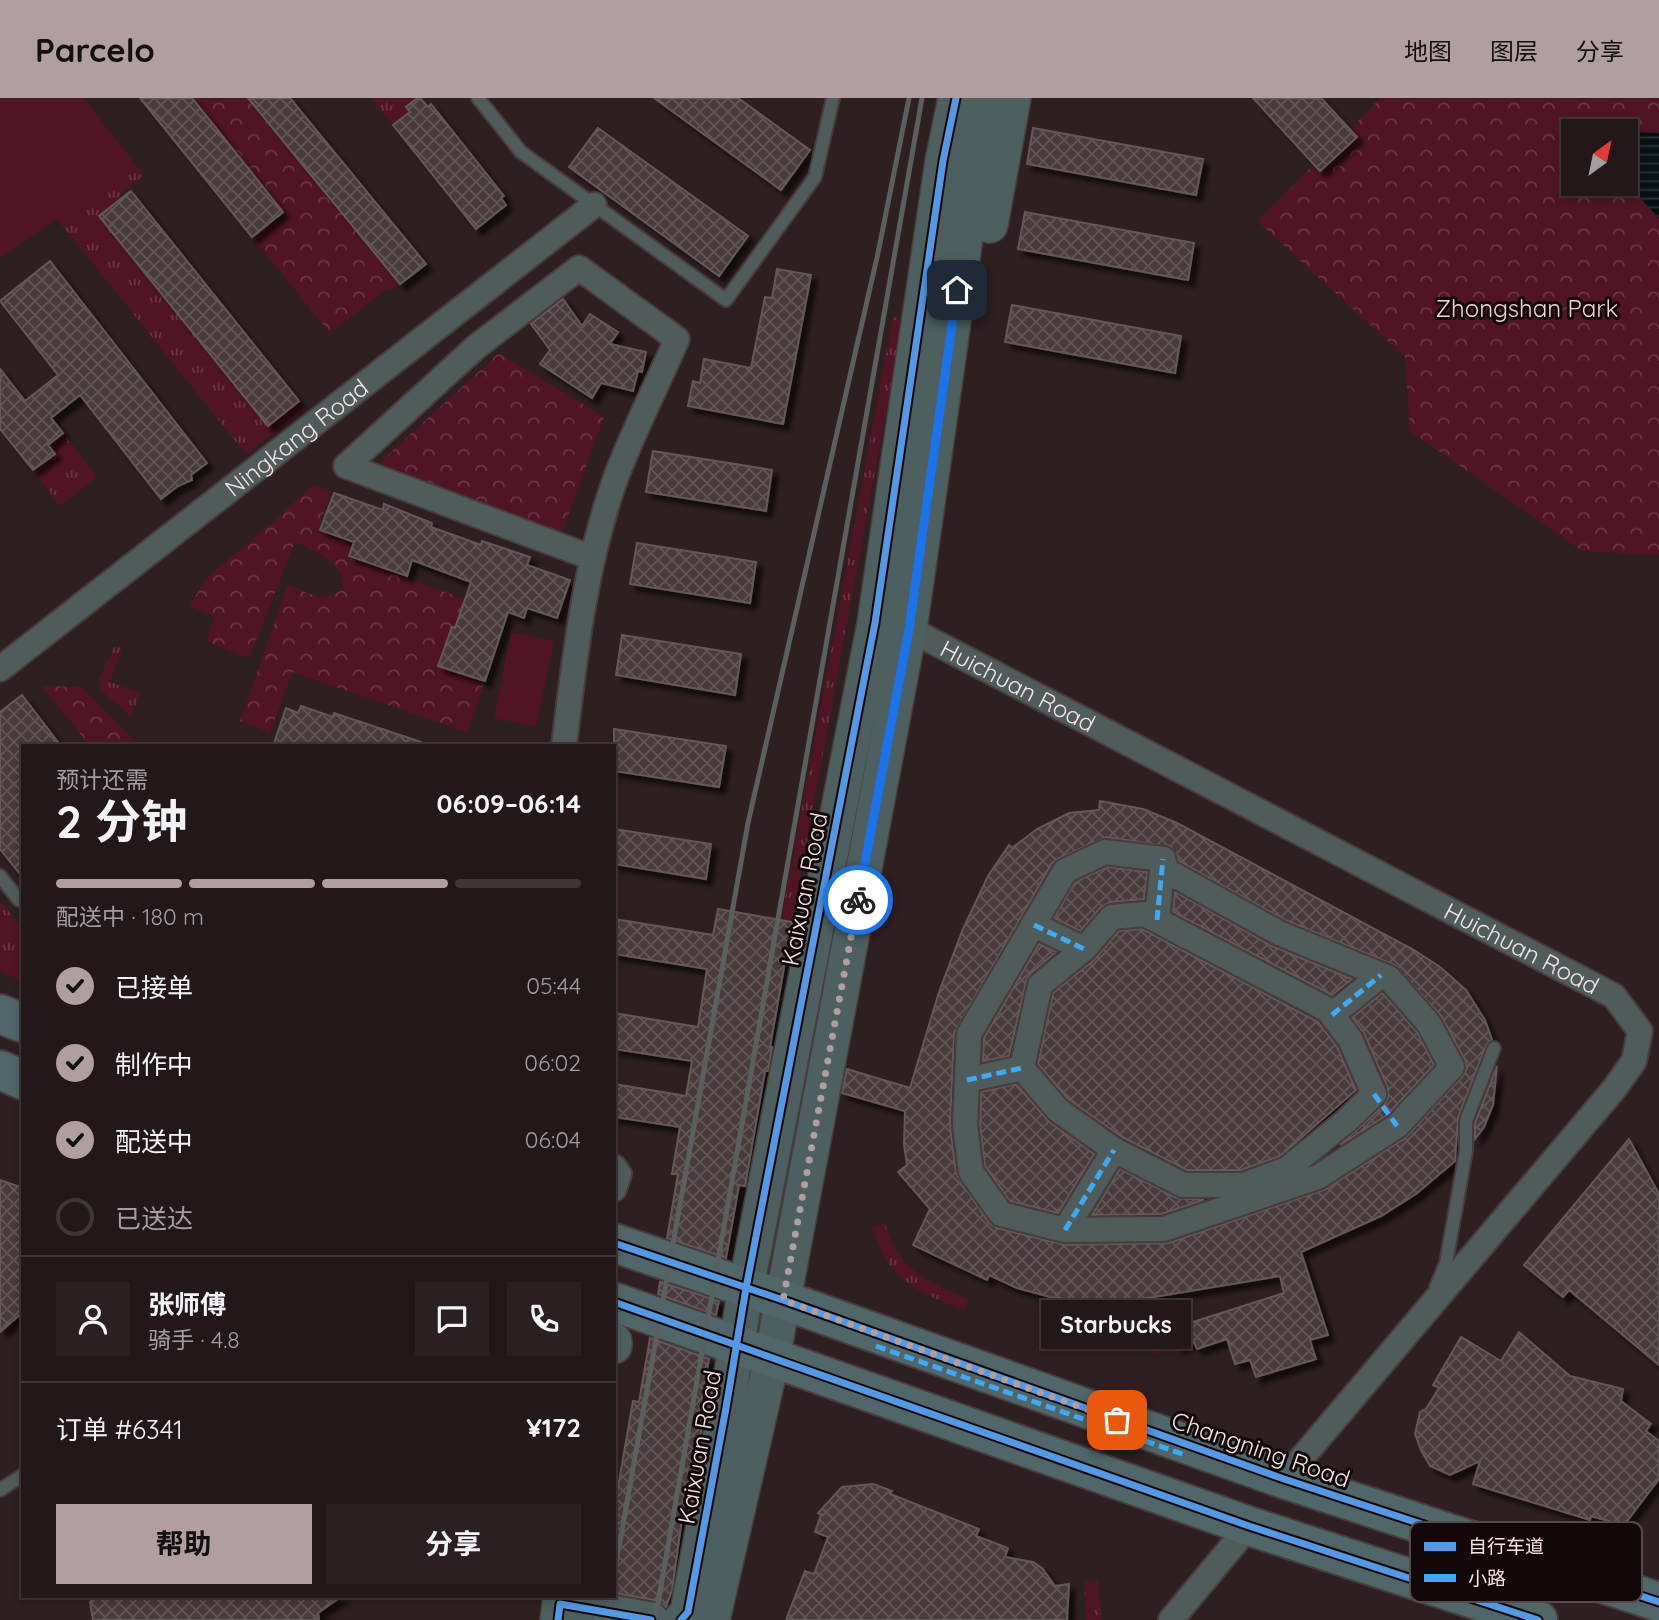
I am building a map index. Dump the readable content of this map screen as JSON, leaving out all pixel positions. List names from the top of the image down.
{
  "streets": {
    "main road": ["Changning Road"],
    "street": ["Ningkang Road", "Huichuan Road", "Kaixuan Road"]
  },
  "crossings": [
    ["Huichuan Road", "Kaixuan Road"],
    ["Huichuan Road", "Changning Road"],
    ["Kaixuan Road", "Changning Road"]
  ],
  "parks": ["Zhongshan Park"],
  "places": ["Starbucks"],
  "legend": ["自行车道", "小路"],
  "north": "top right",
  "page": {
    "header": "Parcelo",
    "nav": ["地图", "图层", "分享"],
    "heading": ["2 分钟", "预计还需", "06:09–06:14"],
    "panel": [
      "张师傅",
      "骑手 · 4.8",
      "订单 #6341",
      "¥172"
    ],
    "bar": "配送中 · 180 m",
    "list": [
      ["已接单", "05:44"],
      ["制作中", "06:02"],
      ["配送中", "06:04"],
      "已送达"
    ],
    "bubble": "Starbucks",
    "buttons": ["帮助", "分享"]
  }
}
